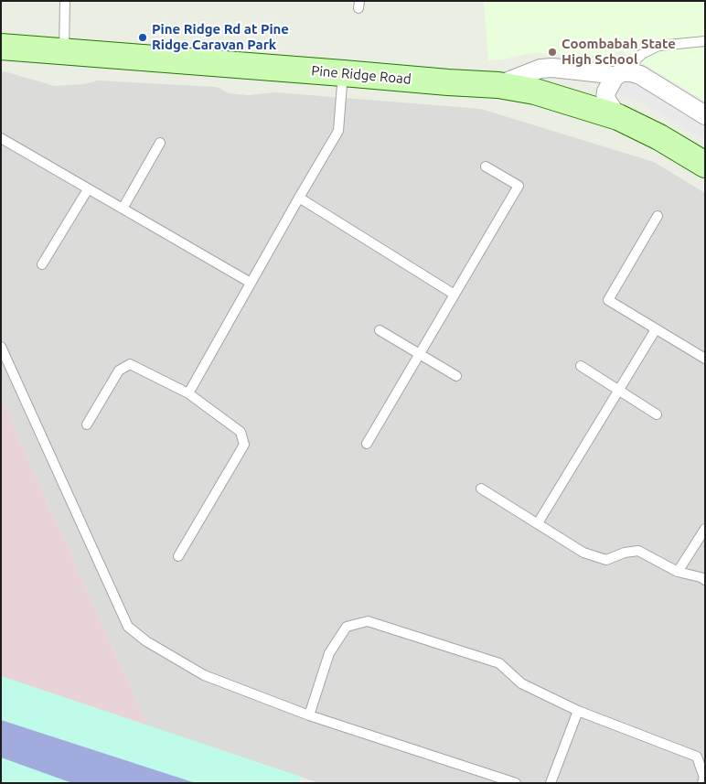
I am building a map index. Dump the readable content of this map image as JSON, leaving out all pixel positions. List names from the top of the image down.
{
  "streets": {
    "street": ["Pine Ridge Road"]
  },
  "places": ["Pine Ridge Rd at Pine Ridge Caravan Park", "Coombabah State High School"]
}
